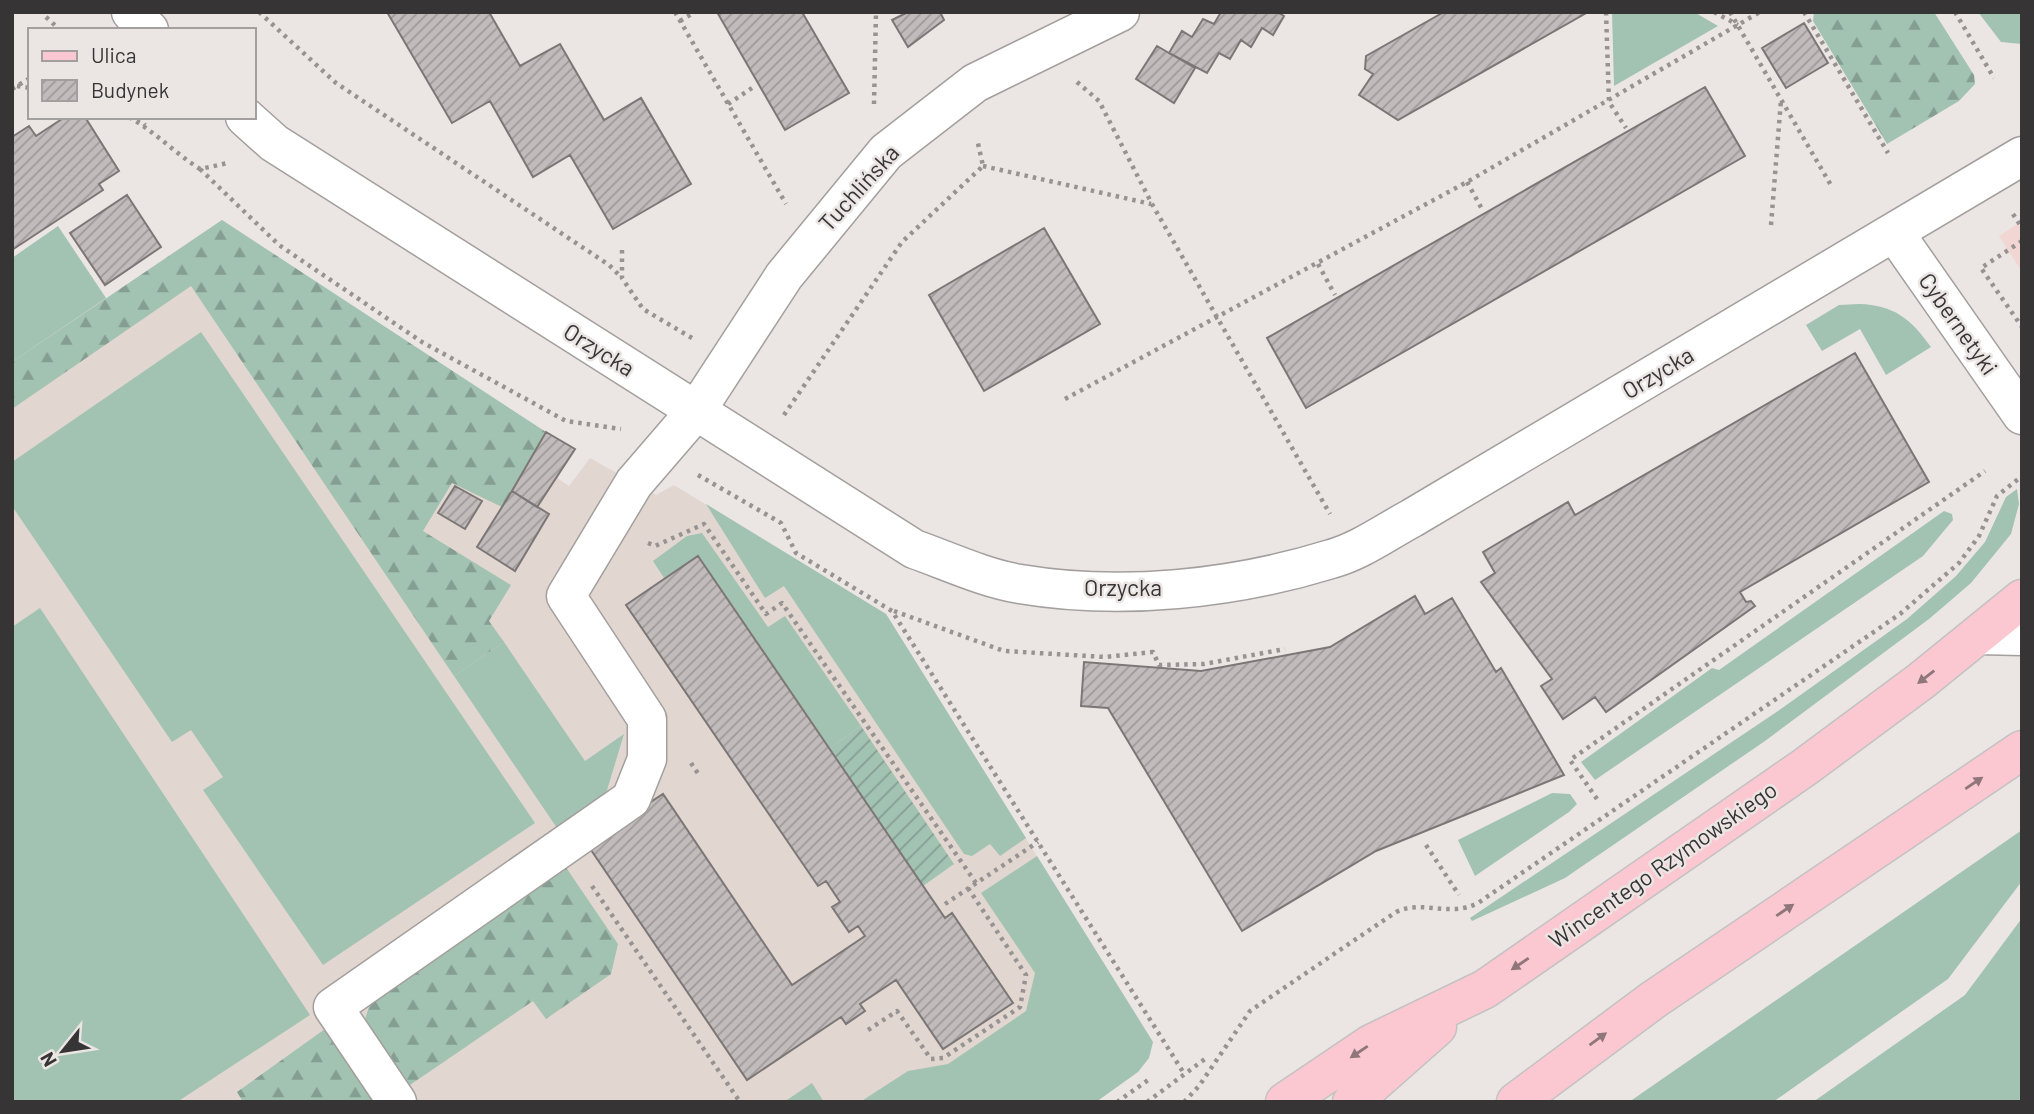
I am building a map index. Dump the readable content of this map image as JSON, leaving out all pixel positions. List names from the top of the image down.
{
  "streets": {
    "main road": ["Wincentego Rzymowskiego"],
    "street": ["Tuchlińska", "Cybernetyki", "Orzycka"]
  },
  "crossings": [
    ["Tuchlińska", "Orzycka"],
    ["Cybernetyki", "Orzycka"]
  ],
  "legend": ["Ulica", "Budynek"],
  "north": "bottom left"
}
